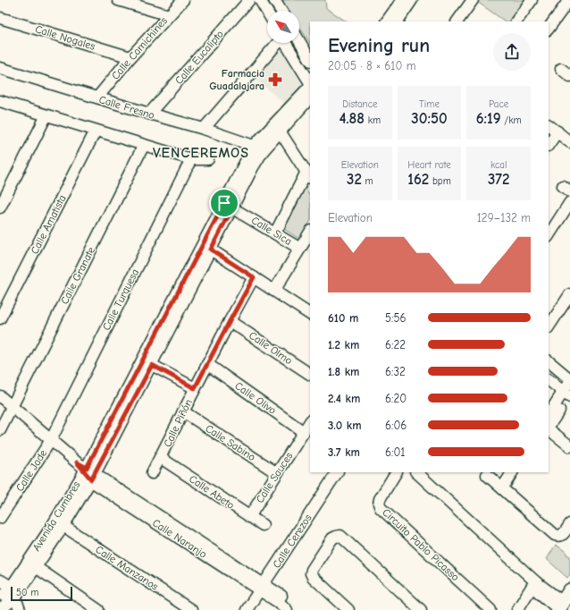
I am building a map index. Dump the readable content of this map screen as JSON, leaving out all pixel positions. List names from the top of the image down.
{
  "streets": {
    "street": [
      "Calle Nogales",
      "Calle Camichines",
      "Calle Eucalipto",
      "Calle Fresno",
      "Calle Amatista",
      "Calle Sica",
      "Calle Granate",
      "Calle Turquesa",
      "Calle Olmo",
      "Calle Olivo",
      "Calle Piñón",
      "Calle Sabino",
      "Calle Jade",
      "Calle Sauces",
      "Calle Abeto",
      "Avenida Cumbres",
      "Calle Naranjo",
      "Calle Cerezos",
      "Circuito Pablo Picasso",
      "Calle Manzanos"
    ]
  },
  "crossings": [
    ["Calle Nogales", "Calle Camichines"],
    ["Calle Camichines", "Calle Fresno"],
    ["Calle Eucalipto", "Calle Fresno"],
    ["Calle Fresno", "Avenida Cumbres"],
    ["Calle Sica", "Avenida Cumbres"],
    ["Calle Granate", "Calle Naranjo"],
    ["Calle Turquesa", "Calle Jade"],
    ["Calle Turquesa", "Calle Naranjo"],
    ["Calle Olmo", "Calle Piñón"],
    ["Calle Olivo", "Calle Piñón"],
    ["Calle Olivo", "Calle Sauces"],
    ["Calle Piñón", "Calle Sabino"],
    ["Calle Piñón", "Calle Abeto"],
    ["Calle Sabino", "Calle Sauces"],
    ["Calle Jade", "Calle Naranjo"],
    ["Calle Sauces", "Calle Abeto"],
    ["Avenida Cumbres", "Calle Naranjo"],
    ["Avenida Cumbres", "Calle Manzanos"],
    ["Calle Naranjo", "Calle Cerezos"]
  ],
  "districts": ["VENCEREMOS"],
  "places": {
    "pharmacy": ["Farmacia Guadalajara"]
  },
  "scale_bar": "50 m",
  "north": "top left",
  "page": {
    "heading": ["Evening run", "20:05 · 8 × 610 m"],
    "stats": [
      ["Distance", "4.88 km"],
      ["Time", "30:50"],
      ["Pace", "6:19 /km"],
      ["Elevation", "32 m"],
      ["Heart rate", "162 bpm"],
      ["kcal", "372"]
    ],
    "chart": ["Elevation", "129–132 m"],
    "list": [
      {
        "name": "610 m",
        "note": "5:56"
      },
      {
        "name": "1.2 km",
        "note": "6:22"
      },
      {
        "name": "1.8 km",
        "note": "6:32"
      },
      {
        "name": "2.4 km",
        "note": "6:20"
      },
      {
        "name": "3.0 km",
        "note": "6:06"
      },
      {
        "name": "3.7 km",
        "note": "6:01"
      }
    ],
    "scale": "50 m"
  }
}
